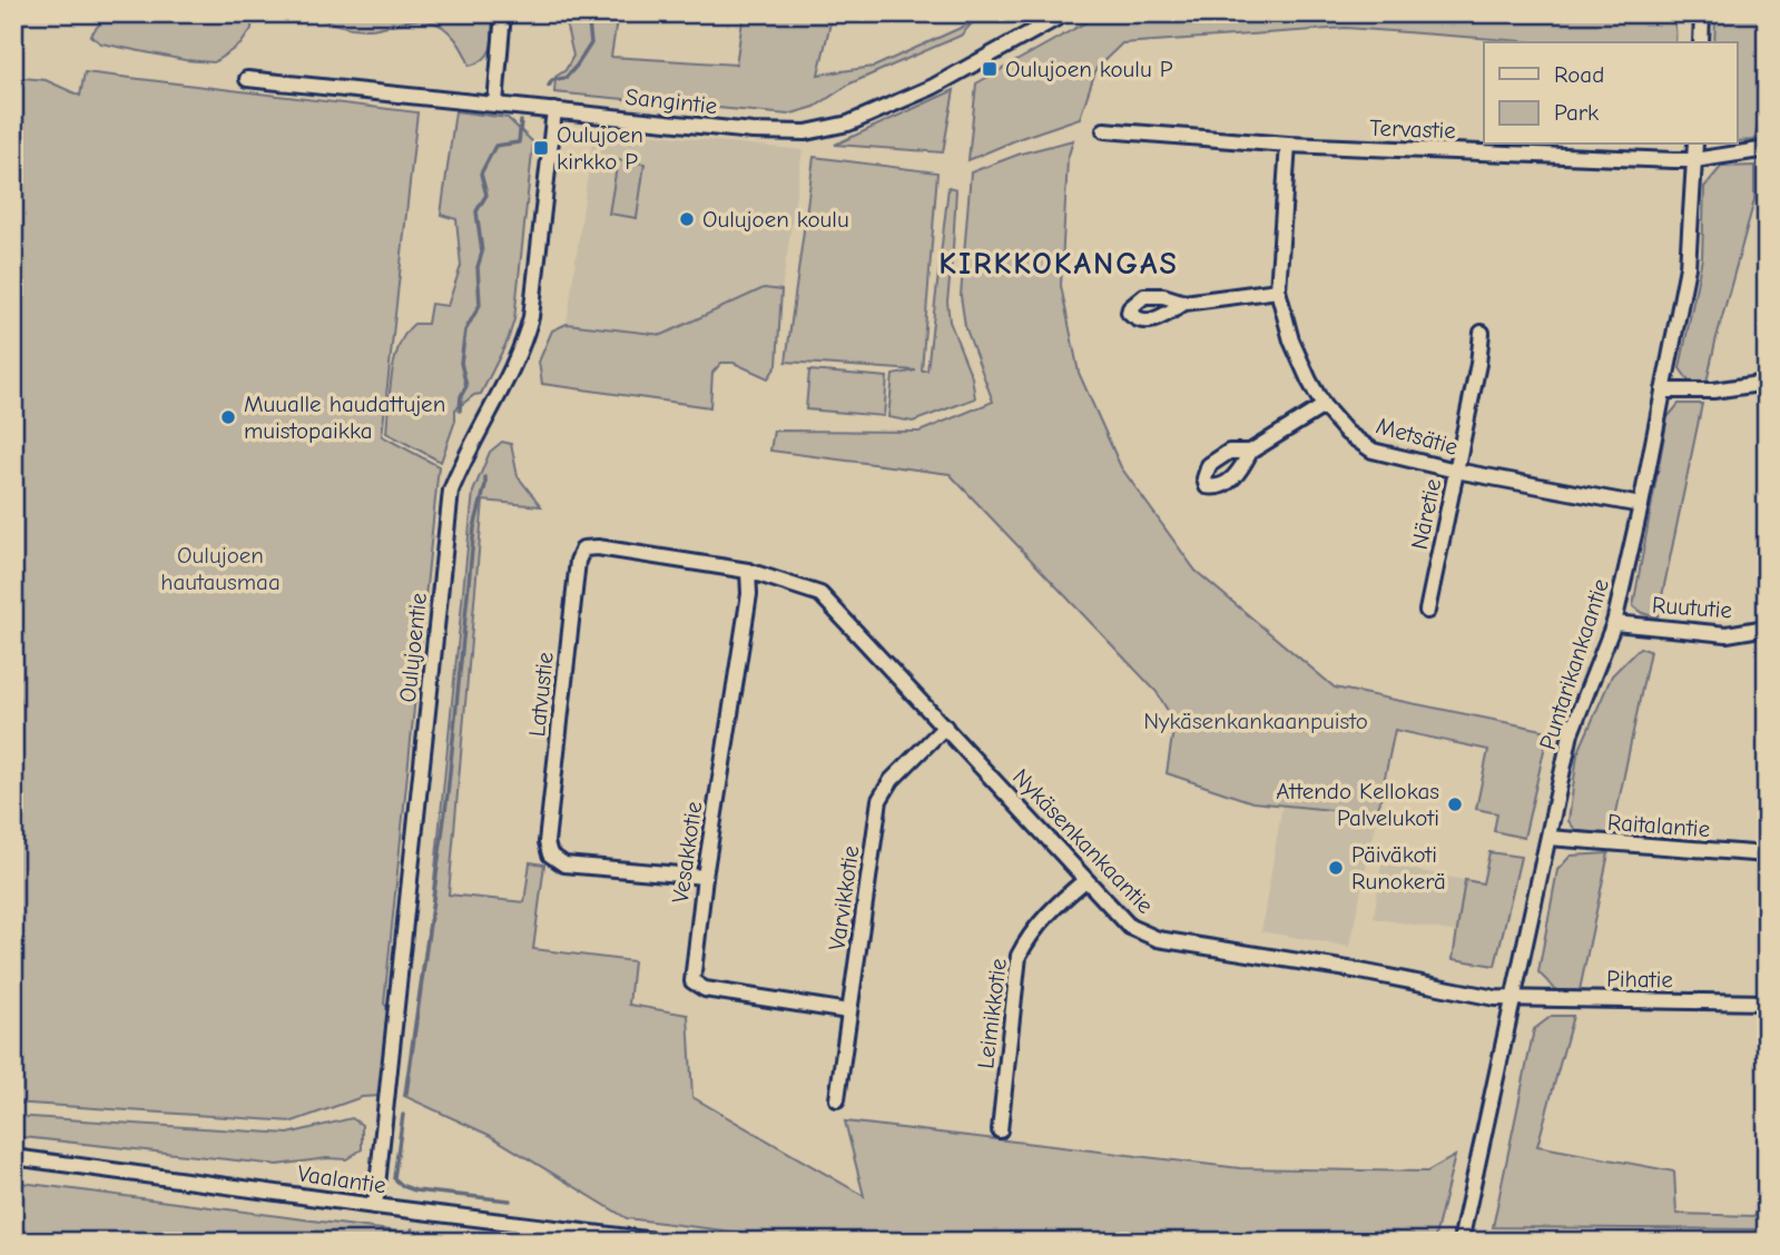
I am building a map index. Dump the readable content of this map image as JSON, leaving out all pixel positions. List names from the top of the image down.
{
  "streets": {
    "street": [
      "Sangintie",
      "Tervastie",
      "Metsätie",
      "Näretie",
      "Ruututie",
      "Oulujoentie",
      "Puntarikankaantie",
      "Latvustie",
      "Raitalantie",
      "Nykäsenkankaantie",
      "Vesakkotie",
      "Varvikkotie",
      "Pihatie",
      "Leimikkotie",
      "Vaalantie"
    ]
  },
  "crossings": [
    ["Sangintie", "Oulujoentie"],
    ["Tervastie", "Metsätie"],
    ["Tervastie", "Puntarikankaantie"],
    ["Metsätie", "Näretie"],
    ["Metsätie", "Puntarikankaantie"],
    ["Ruututie", "Puntarikankaantie"],
    ["Oulujoentie", "Vaalantie"],
    ["Puntarikankaantie", "Raitalantie"],
    ["Puntarikankaantie", "Nykäsenkankaantie"],
    ["Puntarikankaantie", "Pihatie"],
    ["Latvustie", "Nykäsenkankaantie"],
    ["Latvustie", "Vesakkotie"],
    ["Nykäsenkankaantie", "Vesakkotie"],
    ["Nykäsenkankaantie", "Varvikkotie"],
    ["Nykäsenkankaantie", "Pihatie"],
    ["Nykäsenkankaantie", "Leimikkotie"],
    ["Vesakkotie", "Varvikkotie"]
  ],
  "districts": ["KIRKKOKANGAS"],
  "parks": ["Oulujoen hautausmaa", "Nykäsenkankaanpuisto"],
  "places": {
    "transit": ["Oulujoen koulu P", "Oulujoen kirkko P"],
    "other": [
      "Oulujoen koulu",
      "Muualle haudattujen muistopaikka",
      "Attendo Kellokas Palvelukoti",
      "Päiväkoti Runokerä"
    ]
  },
  "legend": ["Road", "Park"]
}
